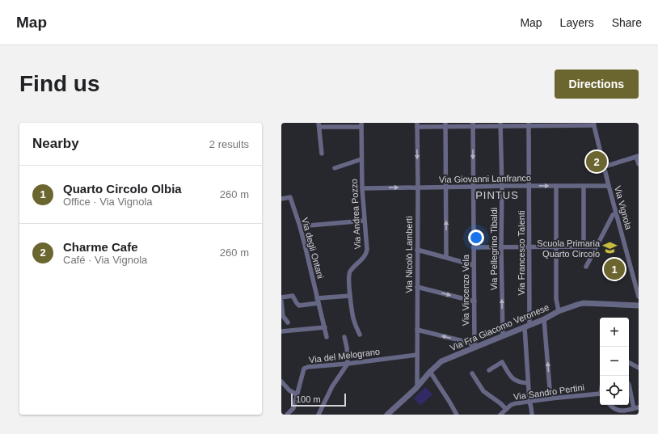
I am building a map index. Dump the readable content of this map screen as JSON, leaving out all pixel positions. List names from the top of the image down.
{
  "streets": {
    "street": [
      "Via Giovanni Lanfranco",
      "Via Vignola",
      "Via Andrea Pozzo",
      "Via degli Ontani",
      "Via Pellegrino Tibaldi",
      "Via Francesco Talenti",
      "Via Nicolò Lamberti",
      "Via Vincenzo Vela",
      "Via Fra Giacomo Veronese",
      "Via del Melograno",
      "Via Sandro Pertini"
    ]
  },
  "crossings": [
    ["Via Giovanni Lanfranco", "Via Vignola"],
    ["Via Giovanni Lanfranco", "Via Andrea Pozzo"],
    ["Via Giovanni Lanfranco", "Via Pellegrino Tibaldi"],
    ["Via Giovanni Lanfranco", "Via Francesco Talenti"],
    ["Via Giovanni Lanfranco", "Via Nicolò Lamberti"],
    ["Via Giovanni Lanfranco", "Via Vincenzo Vela"],
    ["Via Pellegrino Tibaldi", "Via Fra Giacomo Veronese"],
    ["Via Francesco Talenti", "Via Fra Giacomo Veronese"],
    ["Via Francesco Talenti", "Via Sandro Pertini"],
    ["Via Nicolò Lamberti", "Via Fra Giacomo Veronese"],
    ["Via Nicolò Lamberti", "Via del Melograno"],
    ["Via Vincenzo Vela", "Via Fra Giacomo Veronese"]
  ],
  "one_way": ["Via Pellegrino Tibaldi"],
  "districts": ["PINTUS"],
  "places": {
    "school or university": ["Scuola Primaria Quarto Circolo"]
  },
  "scale_bar": "100 m",
  "page": {
    "header": "Map",
    "nav": ["Map", "Layers", "Share"],
    "buttons": "Directions",
    "title": "Find us",
    "heading": ["Nearby", "2 results"],
    "pins": ["2", "1"],
    "list": [
      {
        "mark": "1",
        "name": "Quarto Circolo Olbia",
        "note": "Office · Via Vignola",
        "value": "260 m"
      },
      {
        "mark": "2",
        "name": "Charme Cafe",
        "note": "Café · Via Vignola",
        "value": "260 m"
      }
    ],
    "map_buttons": ["+", "−"],
    "scale": "100 m"
  }
}
